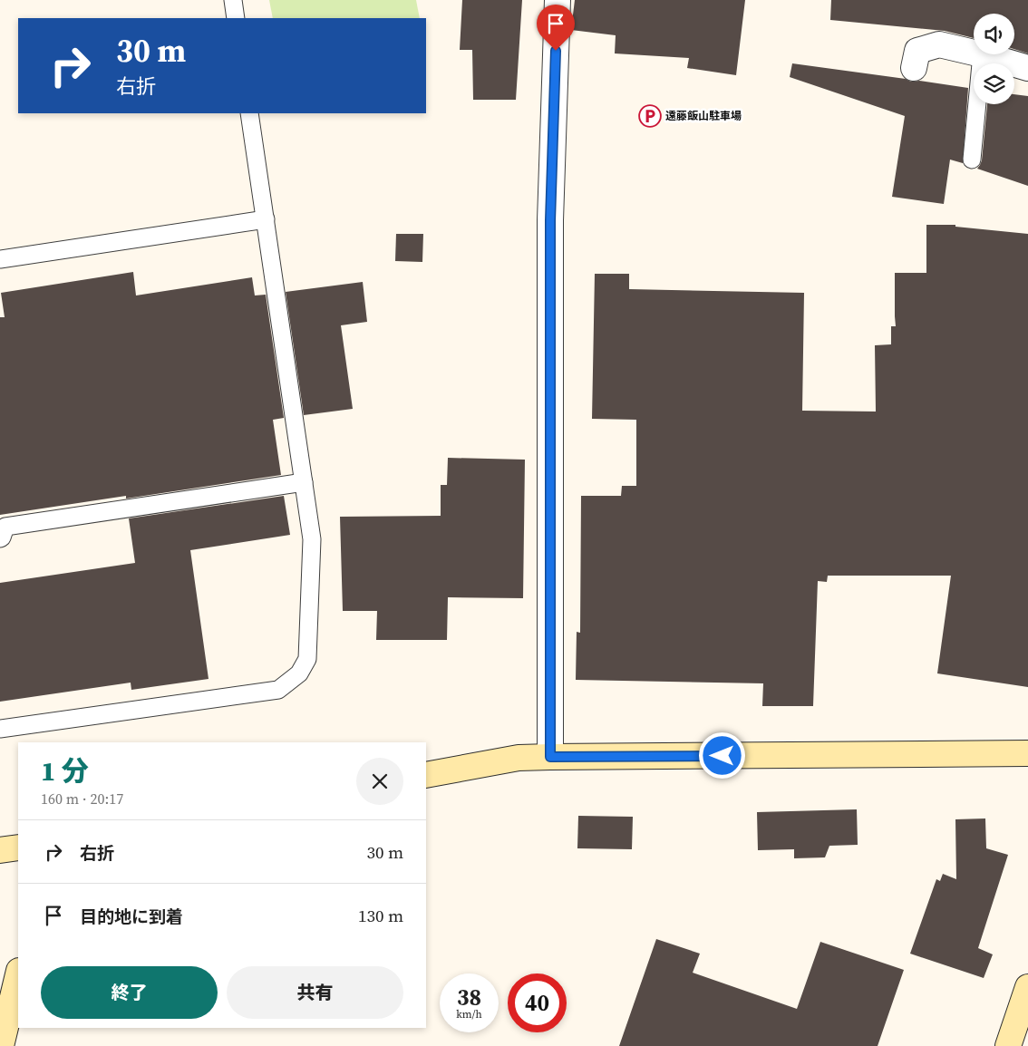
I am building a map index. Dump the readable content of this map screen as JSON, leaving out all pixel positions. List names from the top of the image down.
{
  "places": {
    "parking": ["遠藤飯山駐車場"]
  },
  "page": {
    "turn": ["30 m", "右折"],
    "heading": ["1 分", "160 m · 20:17"],
    "list": [
      {
        "name": "右折",
        "value": "30 m"
      },
      {
        "name": "目的地に到着",
        "value": "130 m"
      }
    ],
    "buttons": ["終了", "共有"],
    "speed": "38 km/h",
    "limit": "40"
  }
}
